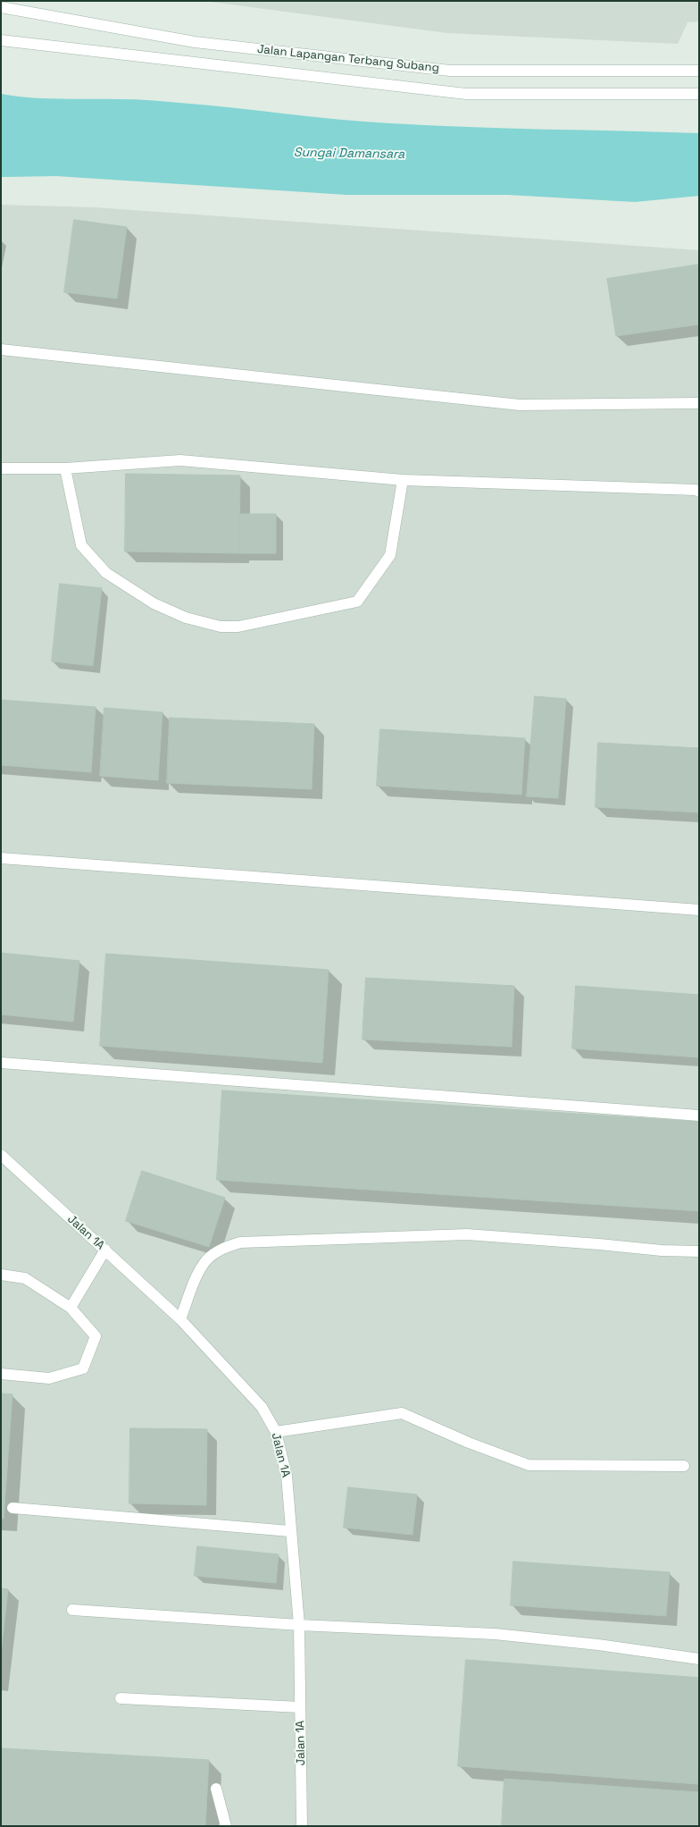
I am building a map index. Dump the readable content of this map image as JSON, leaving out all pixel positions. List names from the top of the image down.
{
  "streets": {
    "street": ["Jalan Lapangan Terbang Subang", "Jalan 1A"]
  },
  "water": ["Sungai Damansara"]
}
